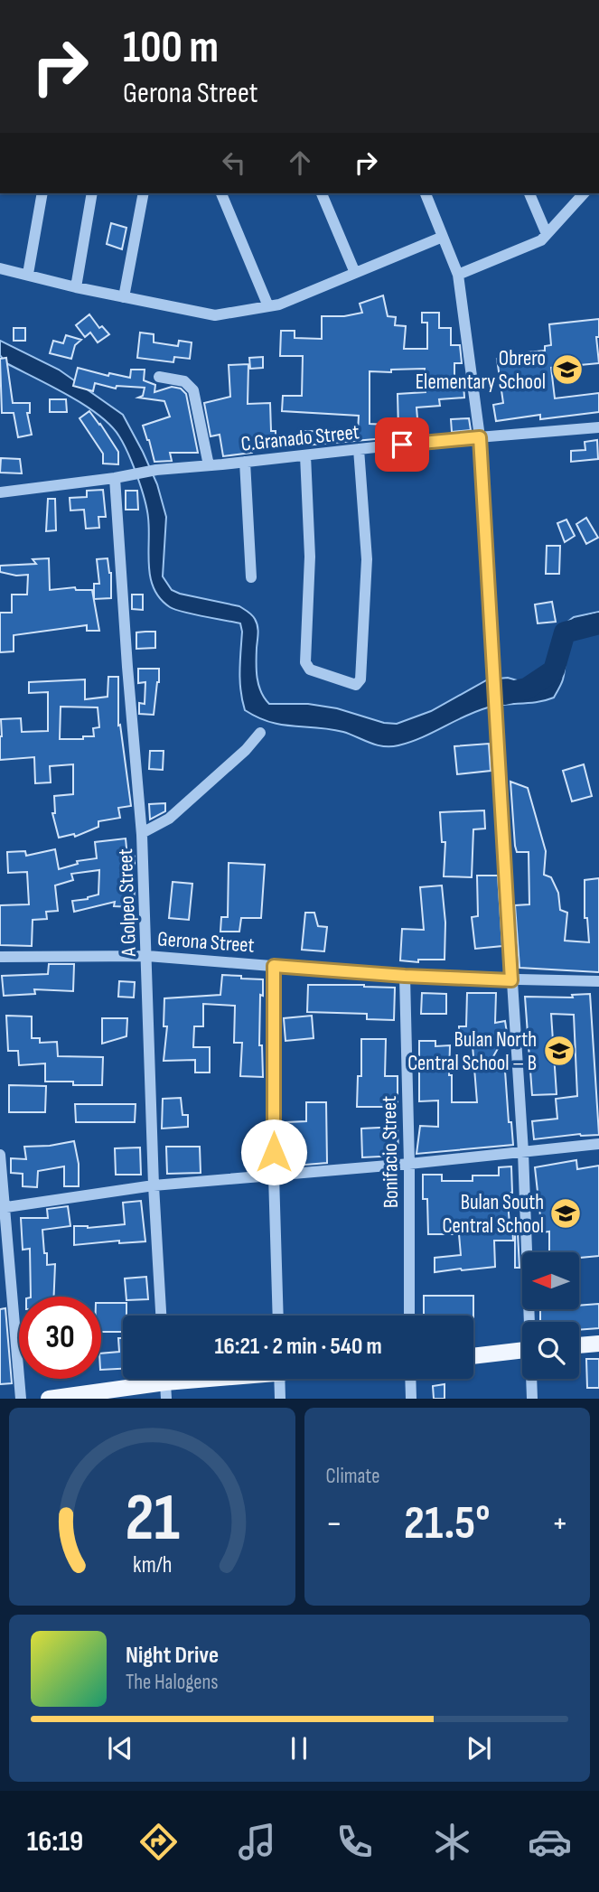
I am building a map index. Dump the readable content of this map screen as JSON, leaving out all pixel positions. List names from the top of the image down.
{
  "streets": {
    "street": [
      "C.Granado Street",
      "A Golpeo Street",
      "Gerona Street",
      "Bonifacio Street"
    ]
  },
  "crossings": [
    ["C.Granado Street", "A Golpeo Street"],
    ["A Golpeo Street", "Gerona Street"],
    ["Gerona Street", "Bonifacio Street"]
  ],
  "places": {
    "school or university": ["Obrero Elementary School", "Bulan North Central School – B", "Bulan South Central School"]
  },
  "north": "left",
  "page": {
    "turn": ["100 m", "Gerona Street"],
    "limit": "30",
    "trip": "16:21 · 2 min · 540 m",
    "tile": "Climate",
    "heat": ["−", "21.5°", "+"],
    "song": ["Night Drive", "The Halogens"],
    "tabs": "16:19",
    "gauge": ["21", "km/h"]
  }
}
